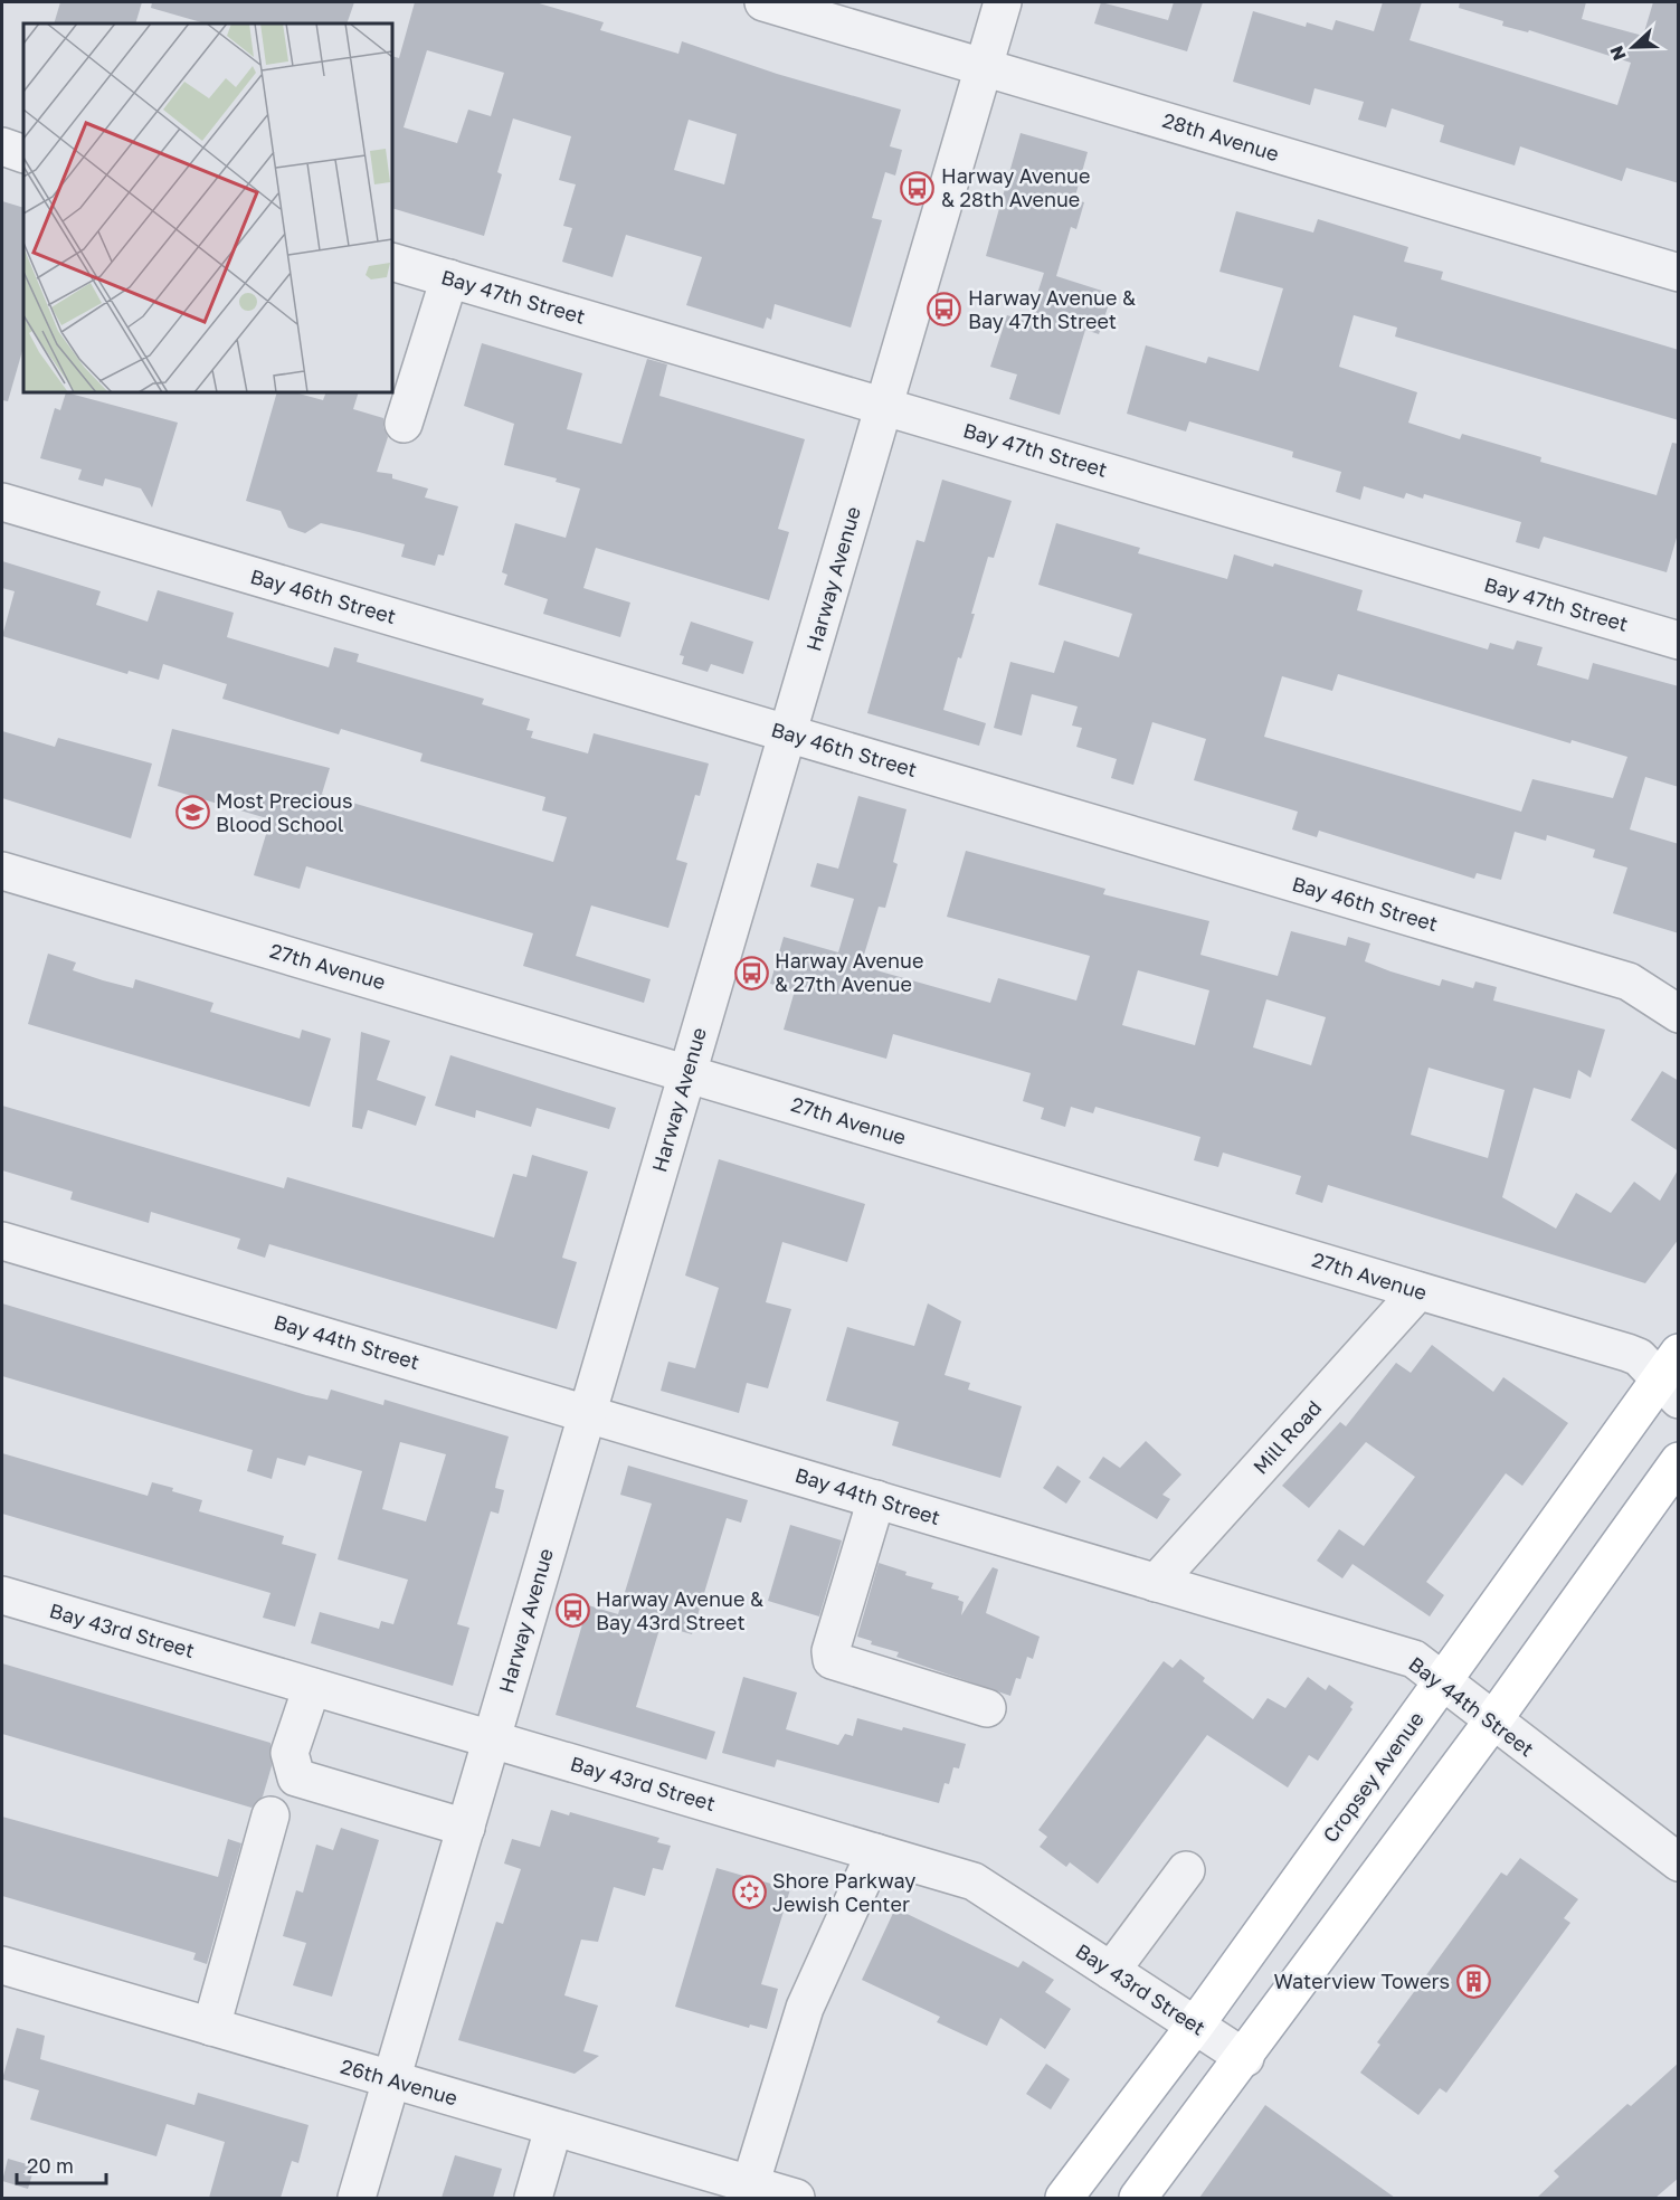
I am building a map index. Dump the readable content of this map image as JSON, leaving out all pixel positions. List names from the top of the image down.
{
  "streets": {
    "main road": ["Cropsey Avenue"],
    "street": [
      "28th Avenue",
      "Bay 47th Street",
      "Harway Avenue",
      "Bay 46th Street",
      "27th Avenue",
      "Bay 44th Street",
      "Mill Road",
      "Bay 43rd Street",
      "26th Avenue"
    ]
  },
  "crossings": [
    ["28th Avenue", "Harway Avenue"],
    ["Bay 47th Street", "Harway Avenue"],
    ["Harway Avenue", "Bay 46th Street"],
    ["Harway Avenue", "27th Avenue"],
    ["Harway Avenue", "Bay 44th Street"],
    ["Harway Avenue", "Bay 43rd Street"],
    ["Harway Avenue", "26th Avenue"],
    ["27th Avenue", "Mill Road"],
    ["27th Avenue", "Cropsey Avenue"],
    ["Bay 44th Street", "Mill Road"],
    ["Bay 44th Street", "Cropsey Avenue"],
    ["Bay 43rd Street", "Cropsey Avenue"]
  ],
  "places": {
    "bus stop": [
      "Harway Avenue & 28th Avenue",
      "Harway Avenue & Bay 47th Street",
      "Harway Avenue & 27th Avenue",
      "Harway Avenue & Bay 43rd Street"
    ],
    "school or university": ["Most Precious Blood School"],
    "synagogue": ["Shore Parkway Jewish Center"],
    "building": ["Waterview Towers"]
  },
  "scale_bar": "20 m",
  "north": "left"
}
